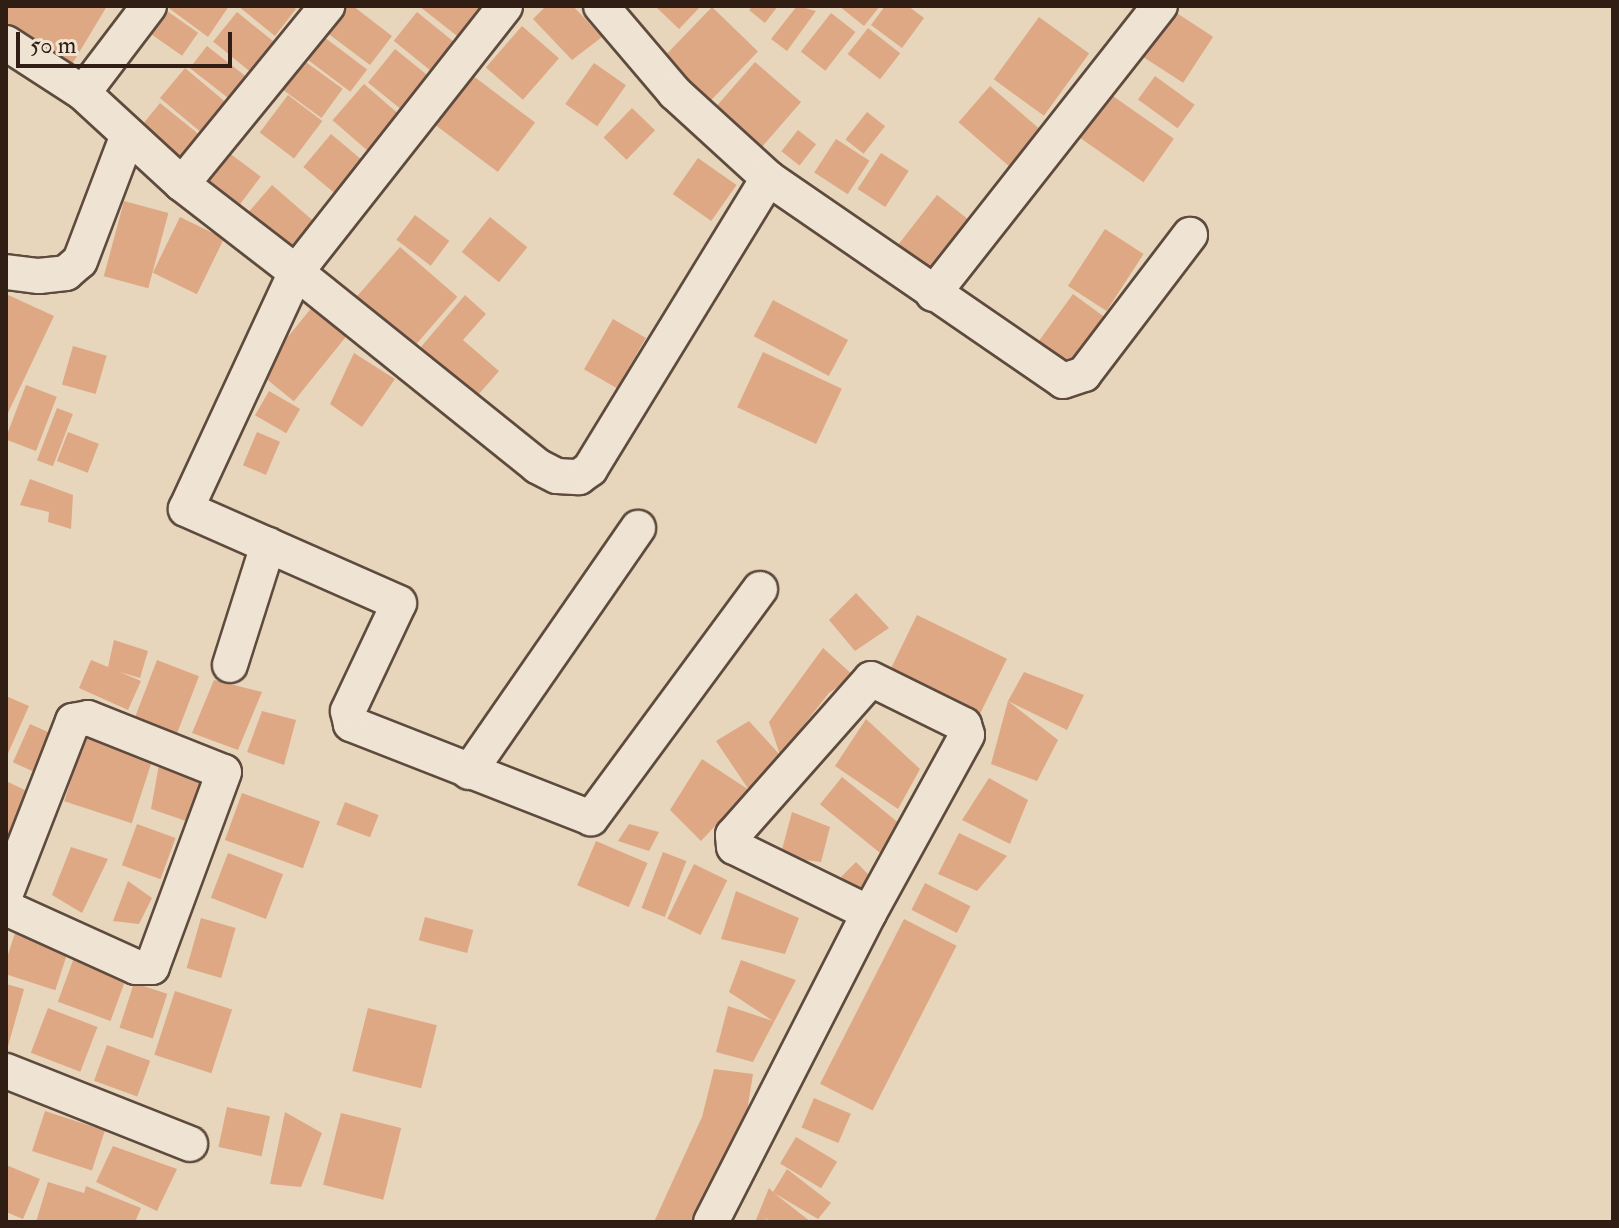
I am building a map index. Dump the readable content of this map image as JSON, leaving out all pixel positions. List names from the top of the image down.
{
  "scale_bar": "50 m"
}
